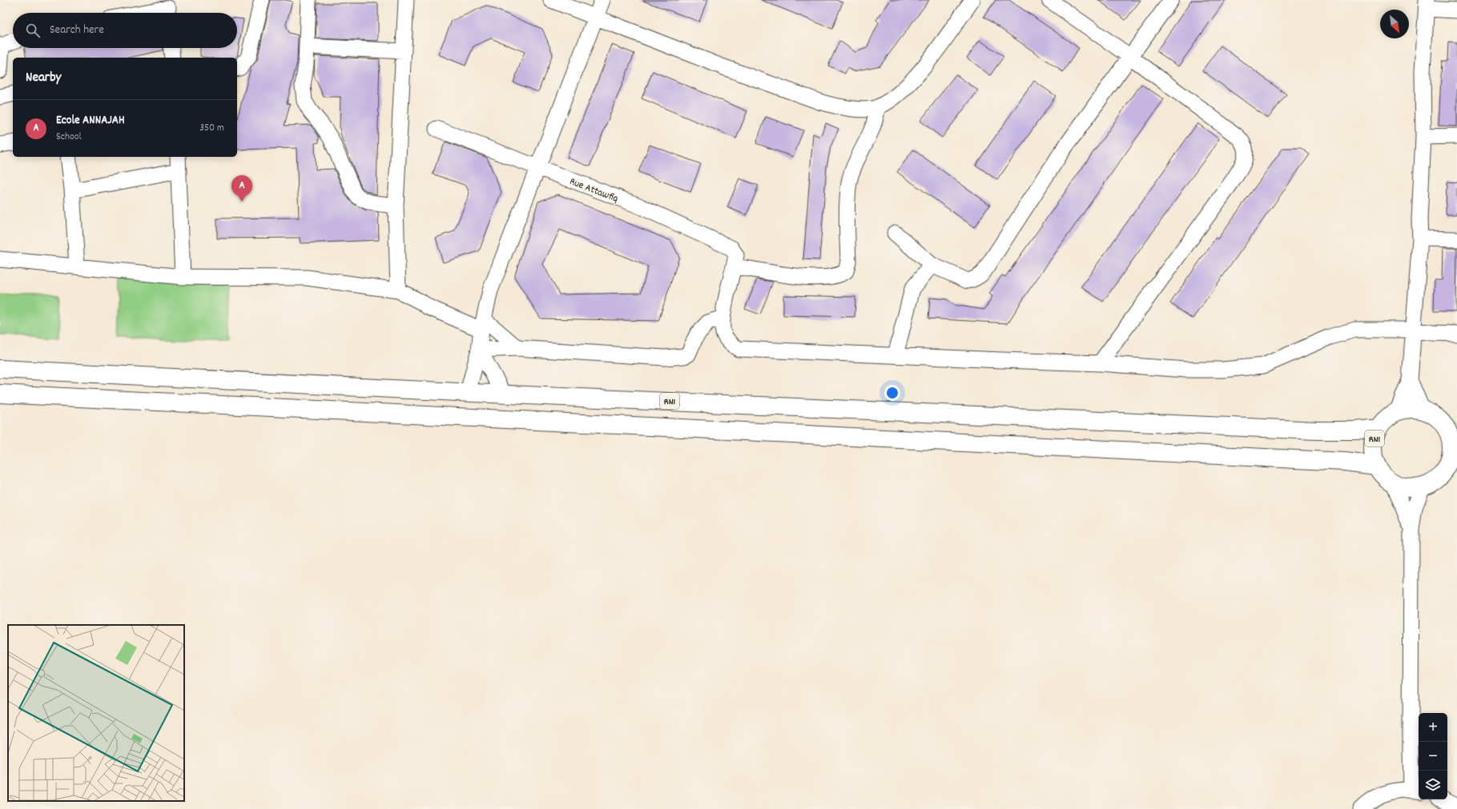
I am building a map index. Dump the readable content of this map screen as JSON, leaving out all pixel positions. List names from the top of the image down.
{
  "streets": {
    "highway": ["RN1"],
    "street": ["Rue Attawfiq"]
  },
  "north": "bottom right",
  "page": {
    "search": "Search here",
    "heading": "Nearby",
    "list": [
      {
        "mark": "A",
        "name": "Ecole ANNAJAH",
        "note": "School",
        "value": "350 m"
      }
    ],
    "pins": "A",
    "map_buttons": ["+", "−"]
  }
}
